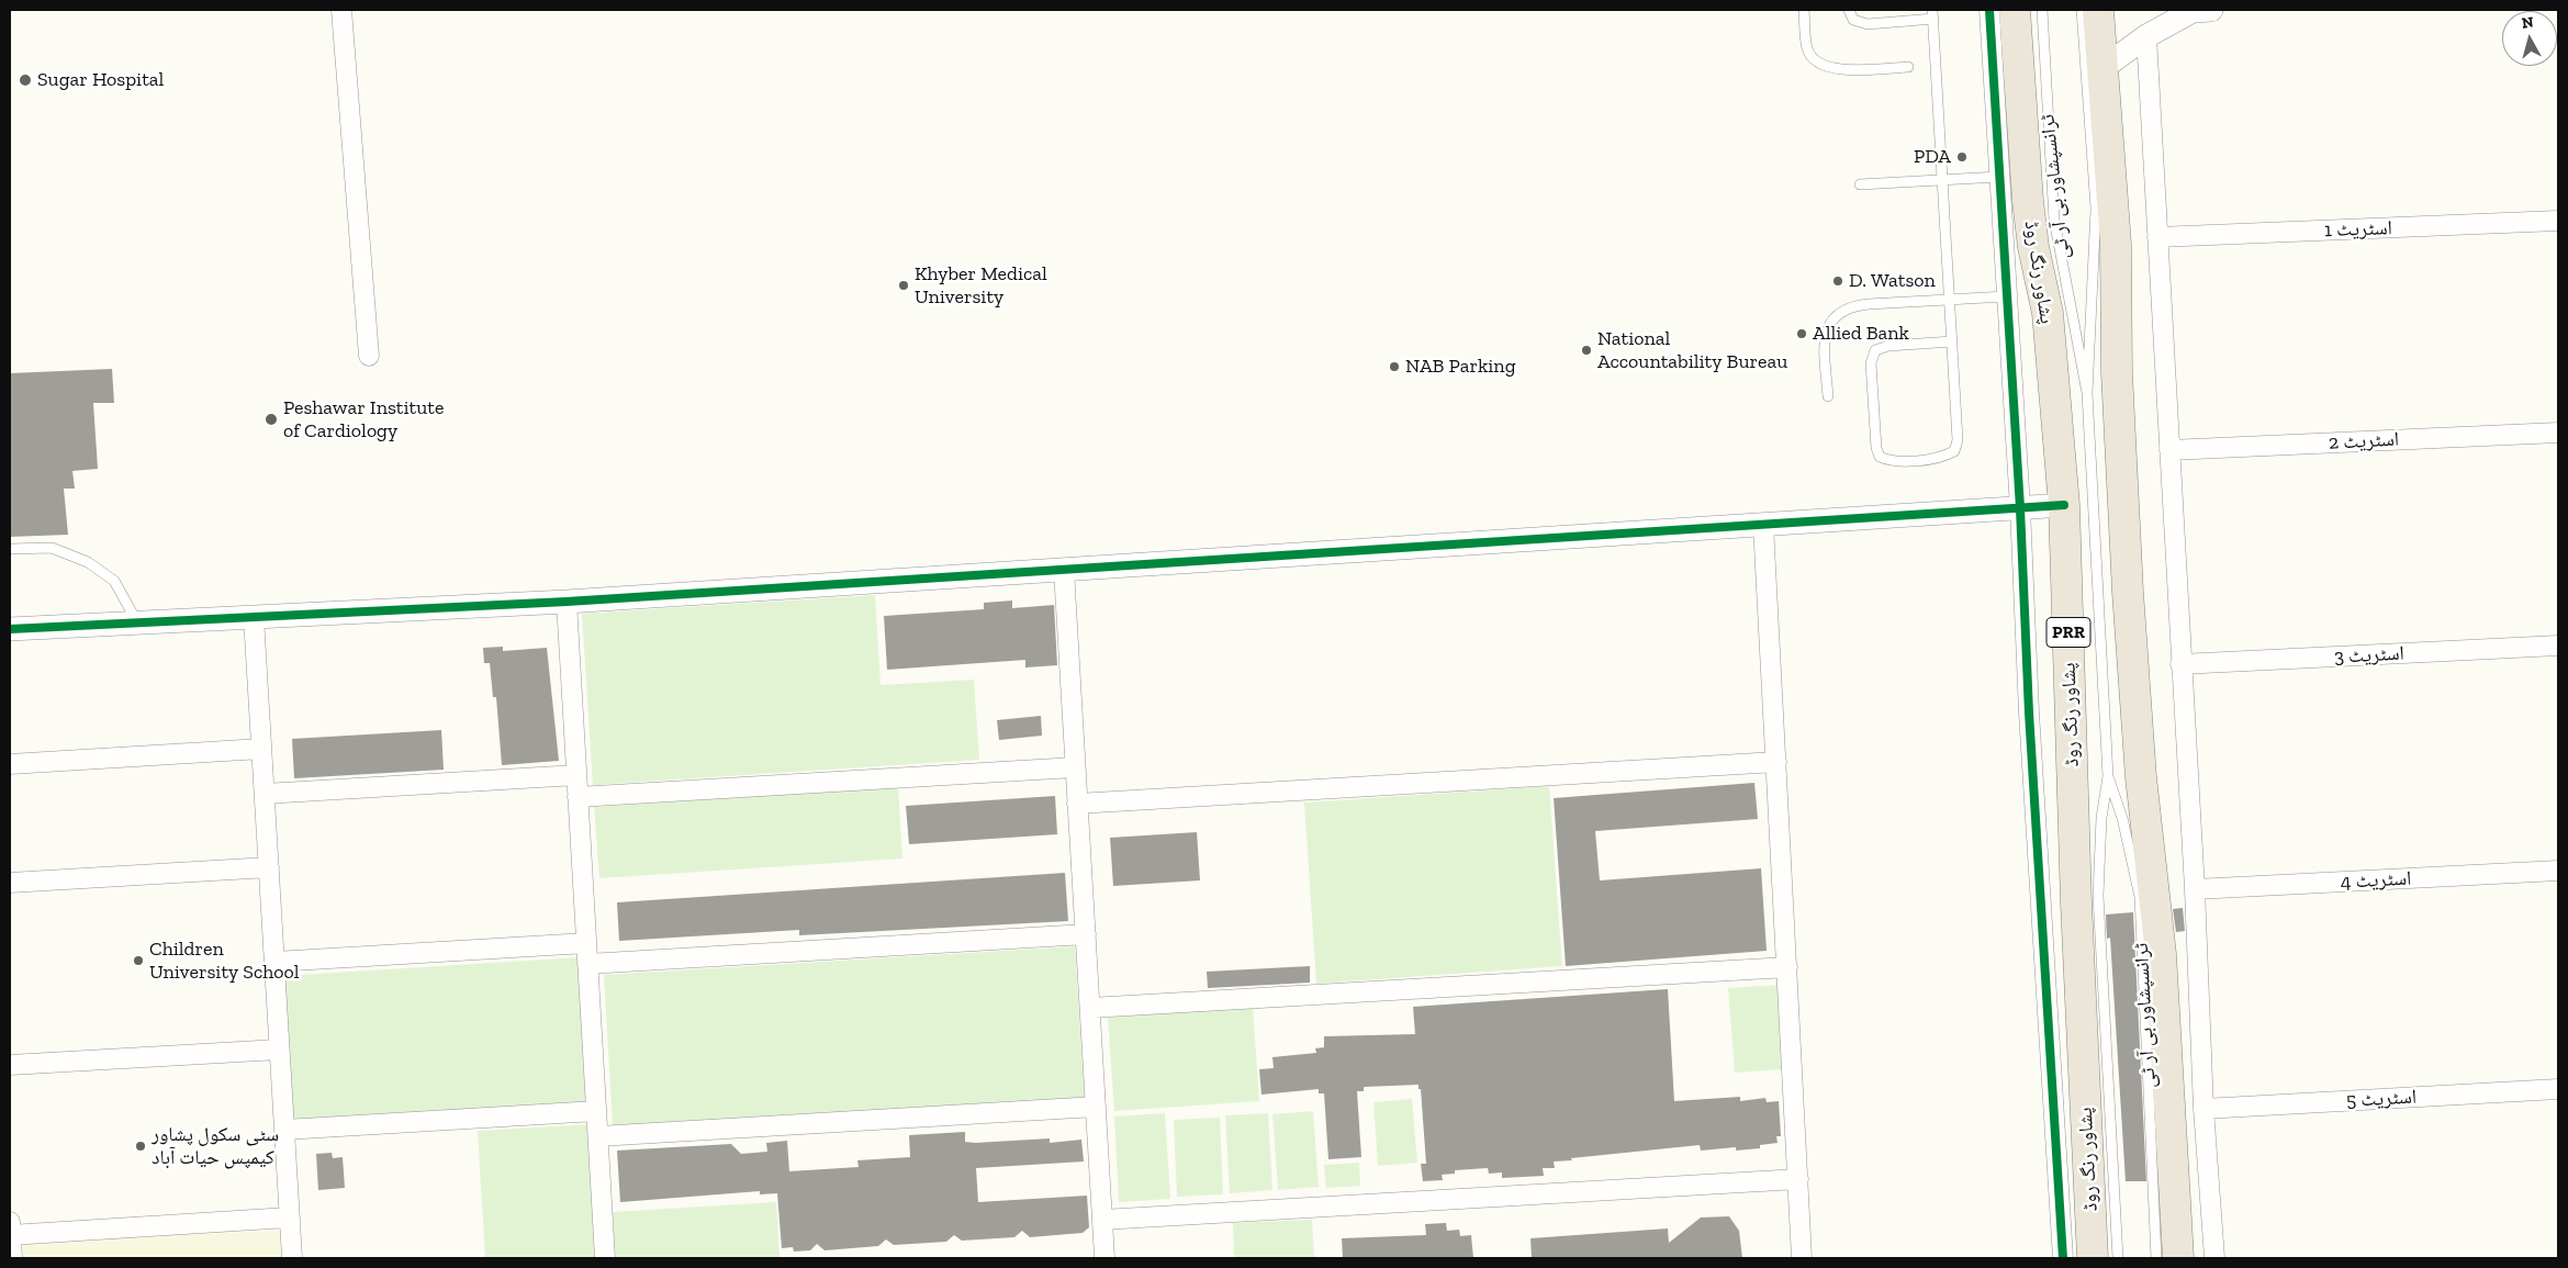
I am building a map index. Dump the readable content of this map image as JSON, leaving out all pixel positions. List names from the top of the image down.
{
  "streets": {
    "highway": ["پشاور رنگ روڈ", "PRR"],
    "street": [
      "اسٹریٹ 1",
      "اسٹریٹ 2",
      "اسٹریٹ 3",
      "اسٹریٹ 4",
      "اسٹریٹ 5"
    ],
    "lane": ["ٹرانسپشاور بی آر ٹی"]
  },
  "places": [
    "Sugar Hospital",
    "PDA",
    "D. Watson",
    "Khyber Medical University",
    "Allied Bank",
    "National Accountability Bureau",
    "NAB Parking",
    "Peshawar Institute of Cardiology",
    "Children University School",
    "سٹی سکول پشاور کیمپس حیات آباد"
  ],
  "north": "top"
}
